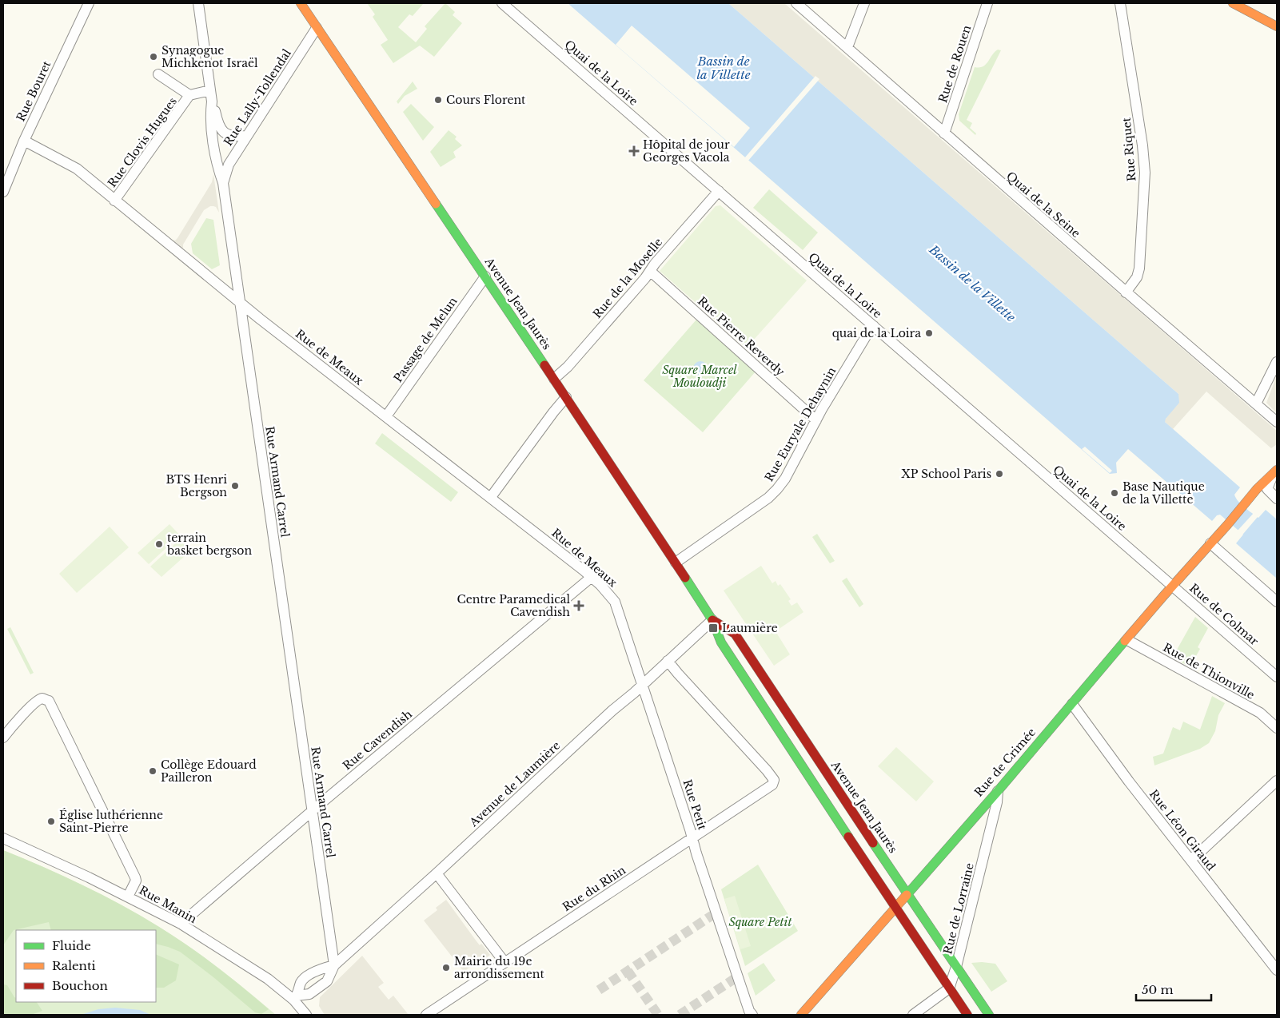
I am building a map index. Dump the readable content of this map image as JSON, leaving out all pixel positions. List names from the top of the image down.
{
  "streets": {
    "main road": ["Avenue Jean Jaurès", "Rue de Crimée"],
    "street": [
      "Rue de Rouen",
      "Quai de la Loire",
      "Rue Bouret",
      "Rue Lally-Tollendal",
      "Rue Clovis Hugues",
      "Rue Riquet",
      "Quai de la Seine",
      "Rue de la Moselle",
      "Rue Pierre Reverdy",
      "Passage de Melun",
      "Rue de Meaux",
      "Rue Euryale Dehaynin",
      "Rue Armand Carrel",
      "Rue de Colmar",
      "Rue de Thionville",
      "Rue Cavendish",
      "Avenue de Laumière",
      "Rue Petit",
      "Rue Léon Giraud",
      "Rue du Rhin",
      "Rue Manin",
      "Rue de Lorraine"
    ]
  },
  "crossings": [
    ["Rue de Rouen", "Quai de la Seine"],
    ["Quai de la Loire", "Rue de la Moselle"],
    ["Quai de la Loire", "Rue Euryale Dehaynin"],
    ["Quai de la Loire", "Rue de Colmar"],
    ["Quai de la Loire", "Rue de Crimée"],
    ["Rue Bouret", "Rue de Meaux"],
    ["Rue Lally-Tollendal", "Avenue Jean Jaurès"],
    ["Rue Lally-Tollendal", "Rue Armand Carrel"],
    ["Rue Clovis Hugues", "Rue de Meaux"],
    ["Rue Clovis Hugues", "Rue Armand Carrel"],
    ["Rue Riquet", "Quai de la Seine"],
    ["Rue de la Moselle", "Avenue Jean Jaurès"],
    ["Rue de la Moselle", "Rue Pierre Reverdy"],
    ["Avenue Jean Jaurès", "Passage de Melun"],
    ["Avenue Jean Jaurès", "Rue Euryale Dehaynin"],
    ["Avenue Jean Jaurès", "Rue de Crimée"],
    ["Avenue Jean Jaurès", "Avenue de Laumière"],
    ["Avenue Jean Jaurès", "Rue de Lorraine"],
    ["Rue Pierre Reverdy", "Rue Euryale Dehaynin"],
    ["Passage de Melun", "Rue de Meaux"],
    ["Rue de Meaux", "Rue Armand Carrel"],
    ["Rue de Meaux", "Rue Cavendish"],
    ["Rue de Meaux", "Rue Petit"],
    ["Rue Armand Carrel", "Rue Cavendish"],
    ["Rue Armand Carrel", "Avenue de Laumière"],
    ["Rue de Colmar", "Rue de Crimée"],
    ["Rue de Thionville", "Rue de Crimée"],
    ["Rue Cavendish", "Rue Manin"],
    ["Rue de Crimée", "Rue Léon Giraud"],
    ["Rue de Crimée", "Rue de Lorraine"],
    ["Avenue de Laumière", "Rue Petit"],
    ["Avenue de Laumière", "Rue du Rhin"],
    ["Avenue de Laumière", "Rue Manin"],
    ["Rue Petit", "Rue du Rhin"]
  ],
  "water": ["Bassin de la Villette"],
  "parks": ["Square Marcel Mouloudji", "Square Petit"],
  "places": {
    "other": [
      "Synagogue Michkenot Israël",
      "Cours Florent",
      "quai de la Loira",
      "XP School Paris",
      "BTS Henri Bergson",
      "Base Nautique de la Villette",
      "terrain basket bergson",
      "Collège Edouard Pailleron",
      "Église luthérienne Saint-Pierre",
      "Mairie du 19e arrondissement"
    ],
    "health": ["Hôpital de jour Georges Vacola", "Centre Paramedical Cavendish"],
    "transit": ["Laumière"]
  },
  "legend": ["Fluide", "Ralenti", "Bouchon"],
  "scale_bar": "50 m"
}
